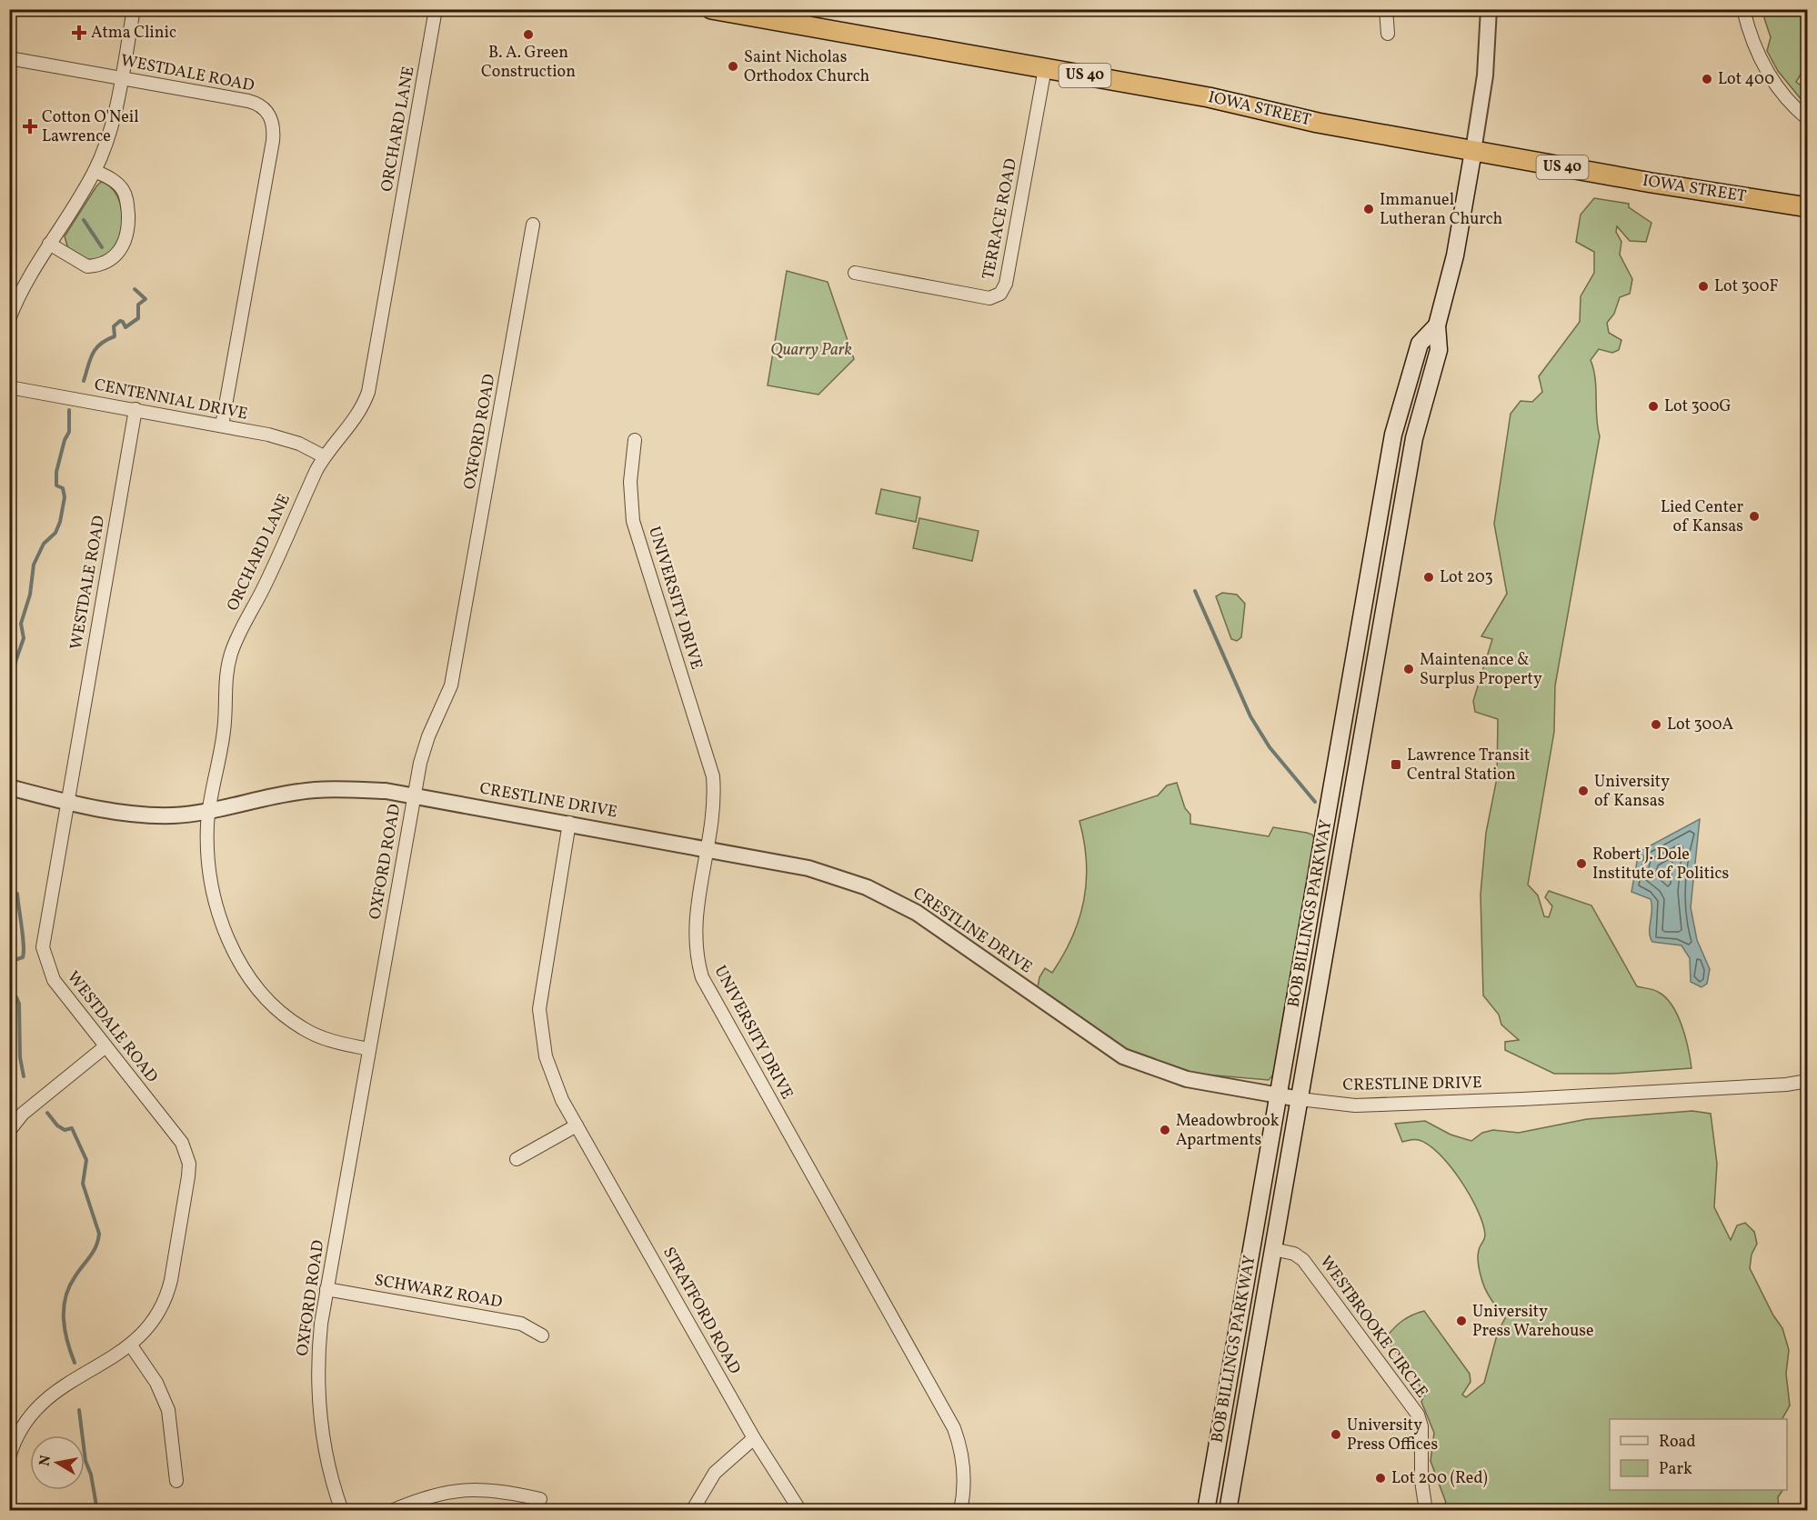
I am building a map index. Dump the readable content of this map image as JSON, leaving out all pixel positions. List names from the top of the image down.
{
  "streets": {
    "highway": ["US 40", "IOWA STREET"],
    "main road": ["BOB BILLINGS PARKWAY"],
    "street": [
      "WESTDALE ROAD",
      "ORCHARD LANE",
      "TERRACE ROAD",
      "CENTENNIAL DRIVE",
      "OXFORD ROAD",
      "UNIVERSITY DRIVE",
      "CRESTLINE DRIVE",
      "SCHWARZ ROAD",
      "STRATFORD ROAD",
      "WESTBROOKE CIRCLE"
    ]
  },
  "crossings": [
    ["WESTDALE ROAD", "CENTENNIAL DRIVE"],
    ["WESTDALE ROAD", "CRESTLINE DRIVE"],
    ["IOWA STREET", "TERRACE ROAD"],
    ["IOWA STREET", "BOB BILLINGS PARKWAY"],
    ["ORCHARD LANE", "CENTENNIAL DRIVE"],
    ["ORCHARD LANE", "OXFORD ROAD"],
    ["ORCHARD LANE", "CRESTLINE DRIVE"],
    ["OXFORD ROAD", "CRESTLINE DRIVE"],
    ["OXFORD ROAD", "SCHWARZ ROAD"],
    ["UNIVERSITY DRIVE", "CRESTLINE DRIVE"],
    ["CRESTLINE DRIVE", "BOB BILLINGS PARKWAY"],
    ["CRESTLINE DRIVE", "STRATFORD ROAD"],
    ["BOB BILLINGS PARKWAY", "WESTBROOKE CIRCLE"]
  ],
  "parks": ["Quarry Park"],
  "places": {
    "health": ["Atma Clinic", "Cotton O'Neil Lawrence"],
    "other": [
      "B. A. Green Construction",
      "Saint Nicholas Orthodox Church",
      "Lot 400",
      "Immanuel Lutheran Church",
      "Lot 300F",
      "Lot 300G",
      "Lied Center of Kansas",
      "Lot 203",
      "Maintenance & Surplus Property",
      "Lot 300A",
      "University of Kansas",
      "Robert J. Dole Institute of Politics",
      "Meadowbrook Apartments",
      "University Press Warehouse",
      "University Press Offices",
      "Lot 200 (Red)"
    ],
    "transit": ["Lawrence Transit Central Station"]
  },
  "legend": ["Road", "Park"],
  "north": "left"
}
